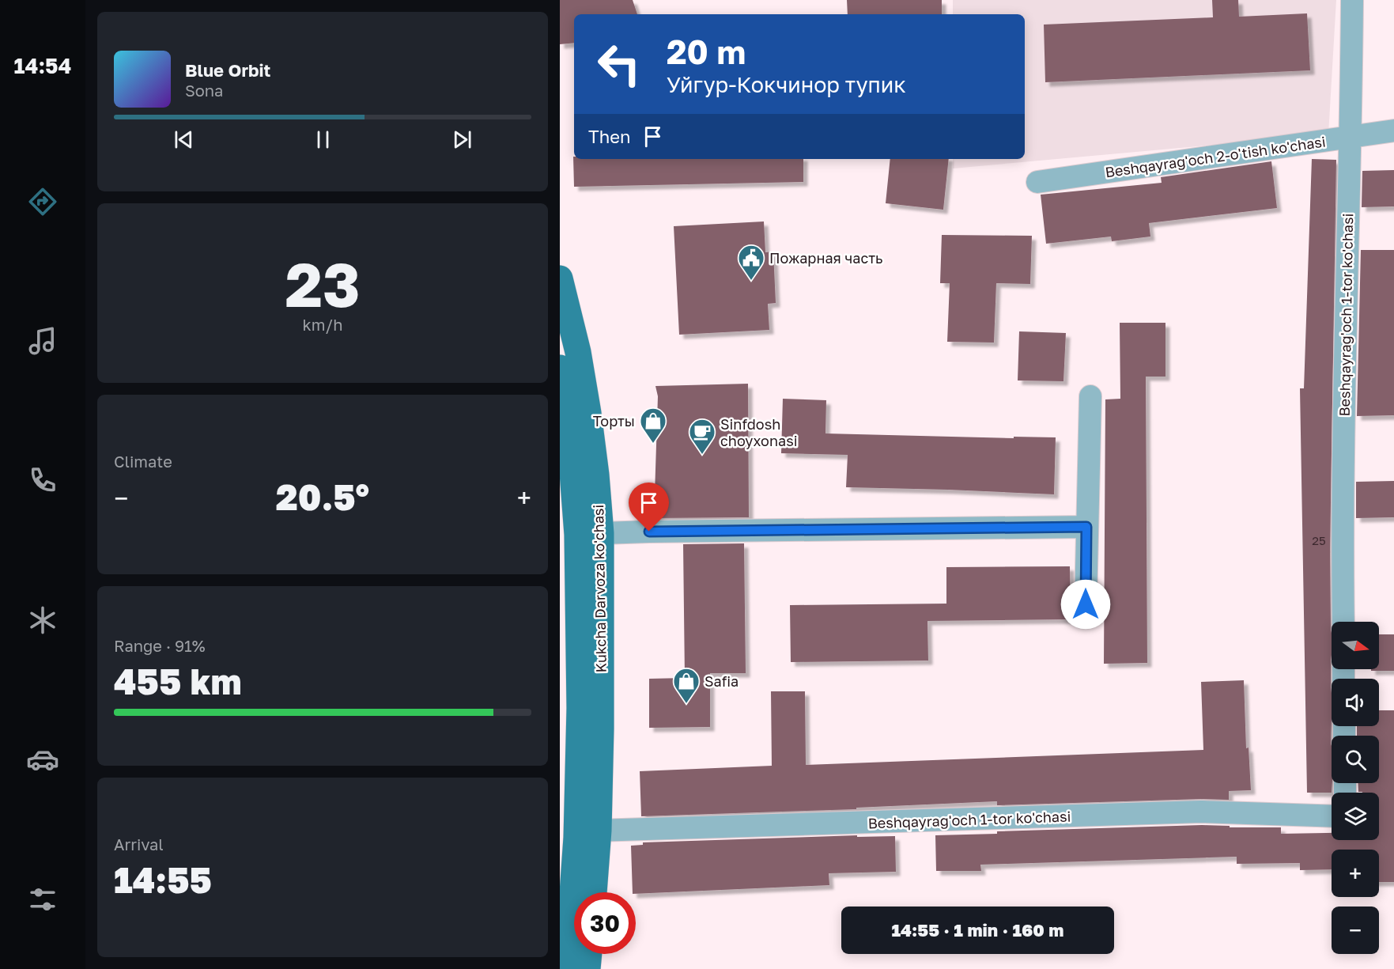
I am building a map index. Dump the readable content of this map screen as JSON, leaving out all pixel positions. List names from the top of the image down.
{
  "streets": {
    "main road": ["Kukcha Darvoza ko'chasi"],
    "street": ["Beshqayrag'och 2-o'tish ko'chasi", "Beshqayrag'och 1-tor ko'chasi"]
  },
  "crossings": [
    ["Beshqayrag'och 2-o'tish ko'chasi", "Beshqayrag'och 1-tor ko'chasi"],
    ["Beshqayrag'och 1-tor ko'chasi", "Kukcha Darvoza ko'chasi"]
  ],
  "places": {
    "public building": ["Пожарная часть"],
    "shop": ["Торты", "Safia"],
    "cafe": ["Sinfdosh choyxonasi"]
  },
  "house_numbers": ["25"],
  "north": "right",
  "page": {
    "tabs": "14:54",
    "turn": ["20 m", "Уйгур-Кокчинор тупик"],
    "song": ["Blue Orbit", "Sona"],
    "then": "Then",
    "tile": [
      ["23", "km/h"],
      "Climate",
      ["Range · 91%", "455 km"],
      ["Arrival", "14:55"]
    ],
    "heat": ["−", "20.5°", "+"],
    "map_buttons": ["+", "−"],
    "limit": "30",
    "trip": "14:55 · 1 min · 160 m"
  }
}
